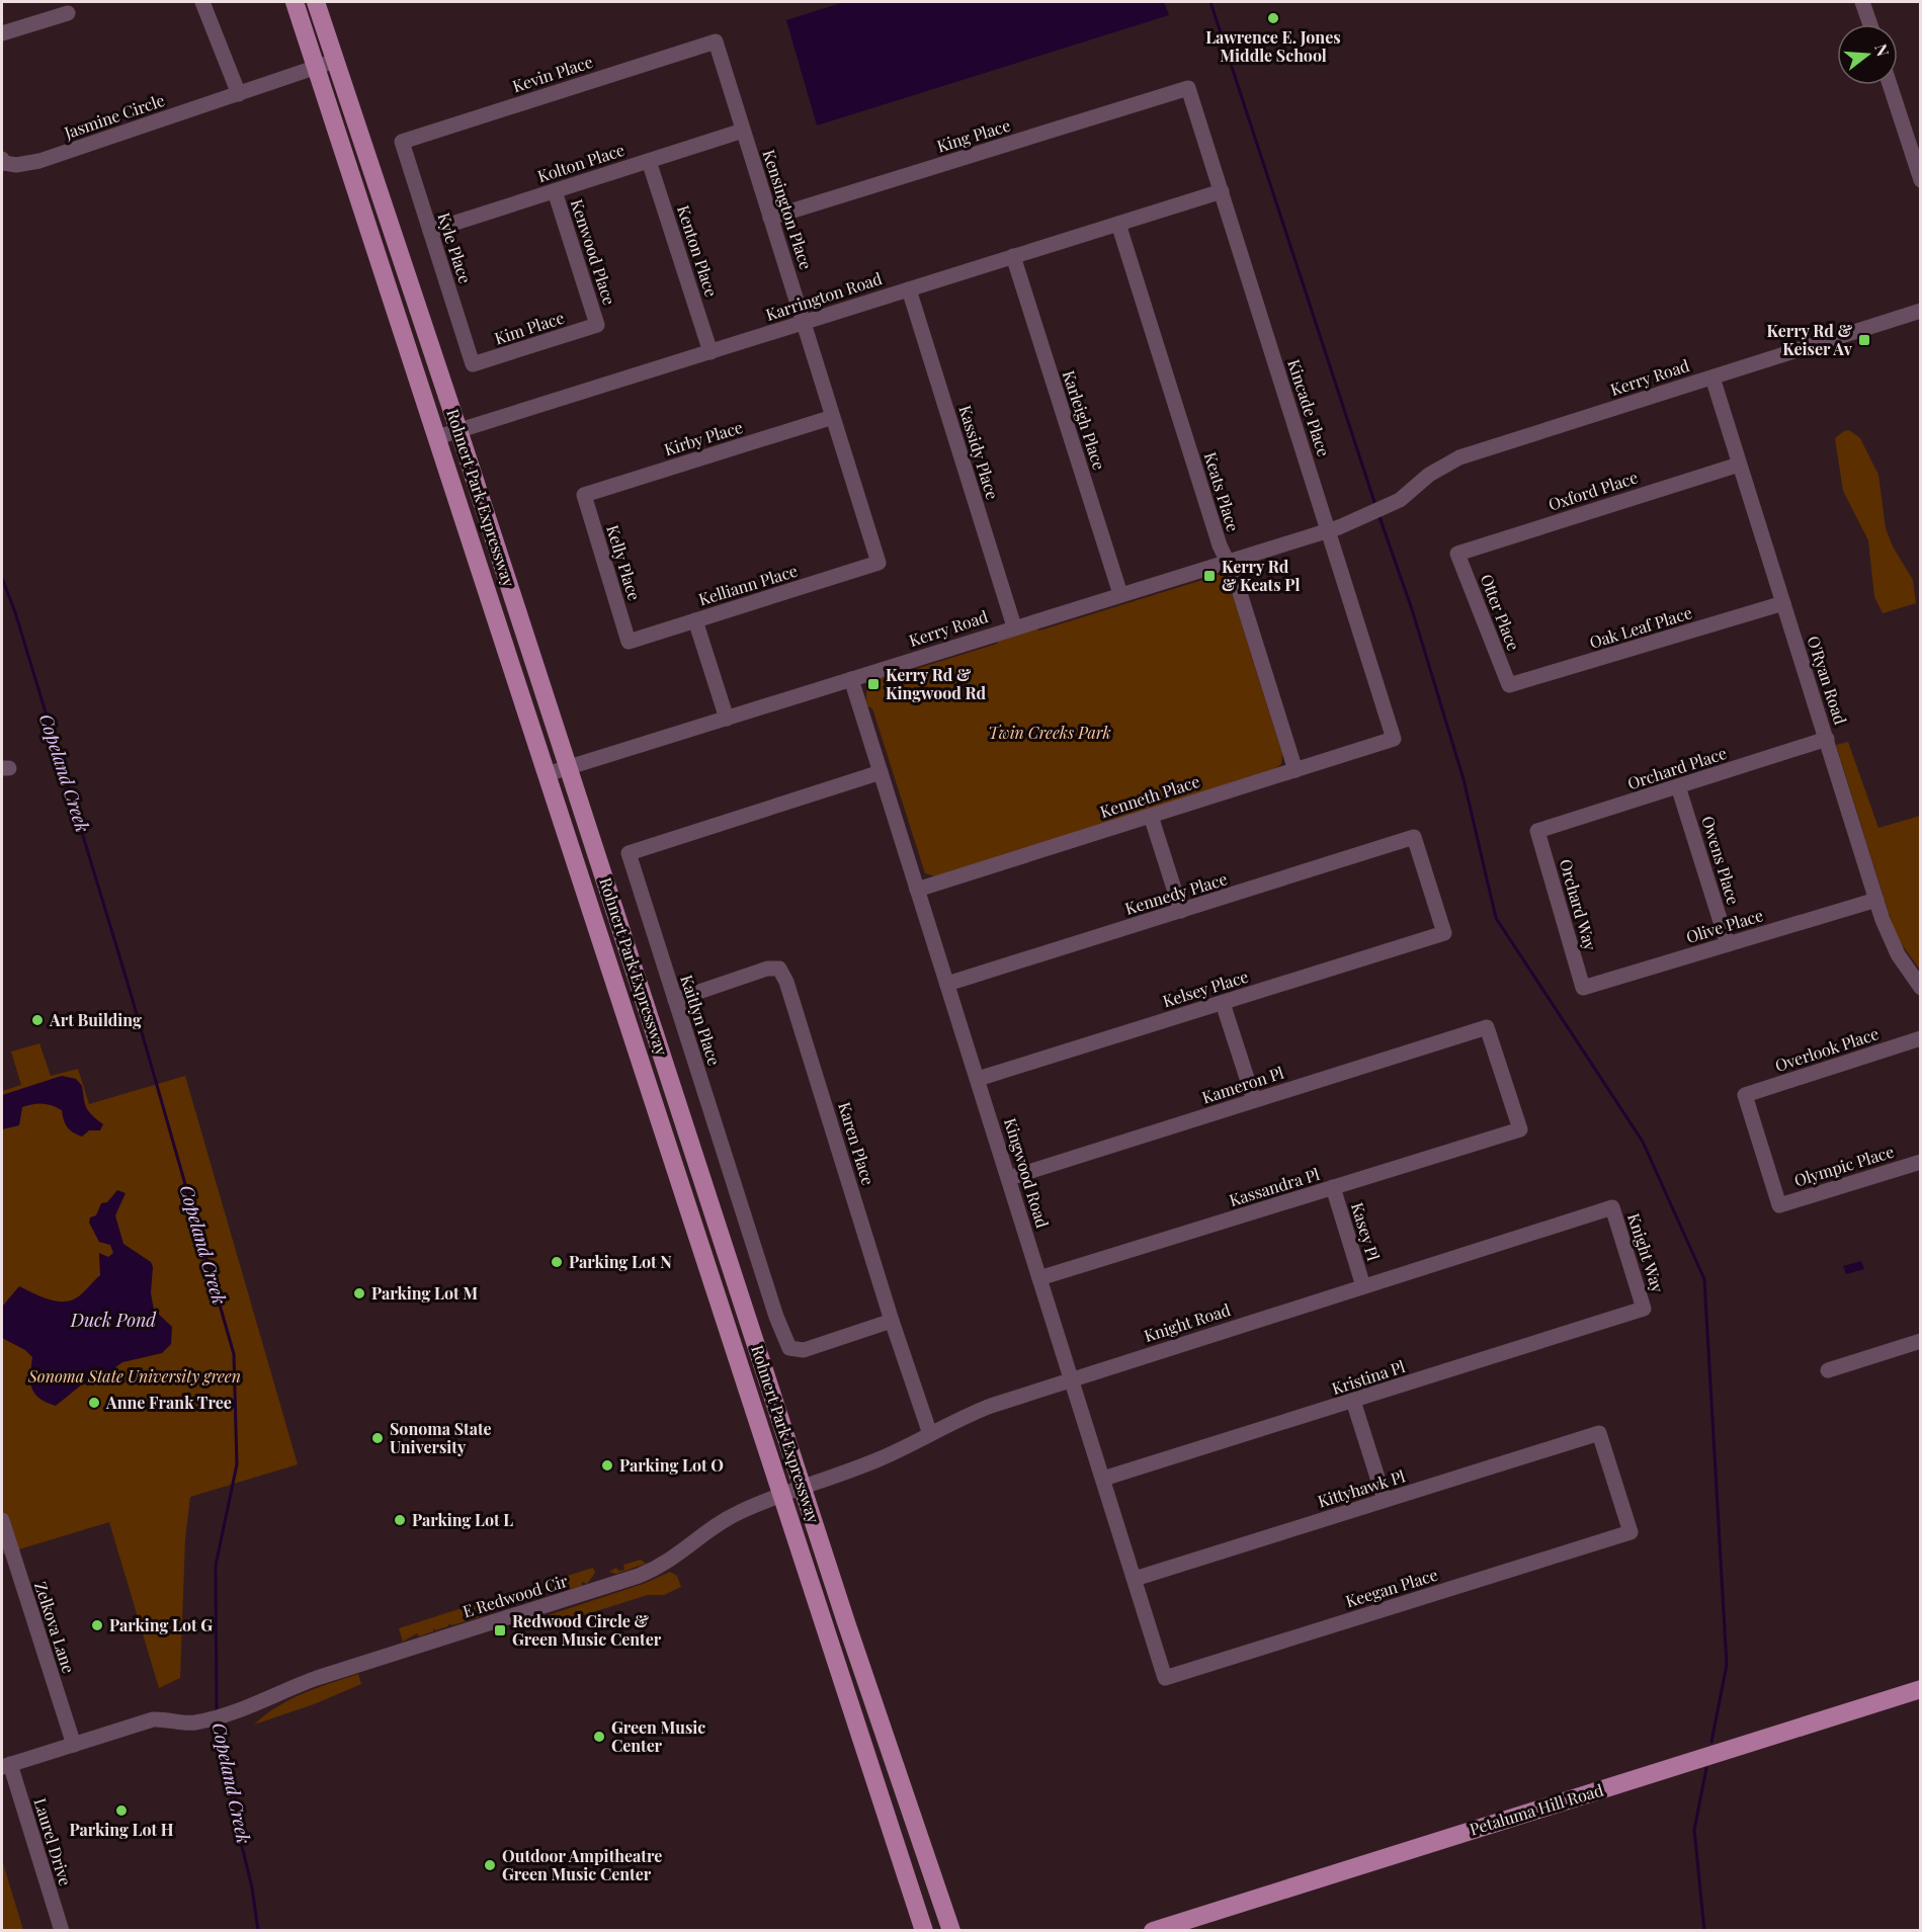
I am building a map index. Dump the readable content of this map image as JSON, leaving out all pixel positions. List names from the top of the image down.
{
  "streets": {
    "main road": ["Rohnert Park Expressway", "Petaluma Hill Road"],
    "street": [
      "Kevin Place",
      "Jasmine Circle",
      "King Place",
      "Kolton Place",
      "Kensington Place",
      "Kyle Place",
      "Kenton Place",
      "Kenwood Place",
      "Karrington Road",
      "Kim Place",
      "Kerry Road",
      "Kincade Place",
      "Karleigh Place",
      "Kirby Place",
      "Kassidy Place",
      "Oxford Place",
      "Keats Place",
      "Kelly Place",
      "Kelliann Place",
      "Otter Place",
      "Oak Leaf Place",
      "O'Ryan Road",
      "Orchard Place",
      "Kenneth Place",
      "Owens Place",
      "Kennedy Place",
      "Orchard Way",
      "Olive Place",
      "Kelsey Place",
      "Kaitlyn Place",
      "Overlook Place",
      "Kameron Pl",
      "Karen Place",
      "Olympic Place",
      "Kingwood Road",
      "Kassandra Pl",
      "Kasey Pl",
      "Knight Way",
      "Knight Road",
      "Kristina Pl",
      "Kittyhawk Pl",
      "Keegan Place",
      "E Redwood Cir",
      "Zelkova Lane",
      "Laurel Drive"
    ]
  },
  "crossings": [
    ["Kevin Place", "Kensington Place"],
    ["Kevin Place", "Kyle Place"],
    ["Jasmine Circle", "Rohnert Park Expressway"],
    ["King Place", "Kensington Place"],
    ["King Place", "Kincade Place"],
    ["Kolton Place", "Kensington Place"],
    ["Kolton Place", "Kyle Place"],
    ["Kolton Place", "Kenton Place"],
    ["Kolton Place", "Kenwood Place"],
    ["Kensington Place", "Karrington Road"],
    ["Kensington Place", "Kirby Place"],
    ["Kensington Place", "Kelliann Place"],
    ["Kyle Place", "Kim Place"],
    ["Kenton Place", "Karrington Road"],
    ["Kenwood Place", "Kim Place"],
    ["Karrington Road", "Kincade Place"],
    ["Karrington Road", "Karleigh Place"],
    ["Karrington Road", "Kassidy Place"],
    ["Karrington Road", "Keats Place"],
    ["Karrington Road", "Rohnert Park Expressway"],
    ["Kerry Road", "Kincade Place"],
    ["Kerry Road", "Karleigh Place"],
    ["Kerry Road", "Kassidy Place"],
    ["Kerry Road", "Keats Place"],
    ["Kerry Road", "Rohnert Park Expressway"],
    ["Kerry Road", "O'Ryan Road"],
    ["Kerry Road", "Kingwood Road"],
    ["Kincade Place", "Kenneth Place"],
    ["Kirby Place", "Kelly Place"],
    ["Oxford Place", "Otter Place"],
    ["Oxford Place", "O'Ryan Road"],
    ["Keats Place", "Kenneth Place"],
    ["Rohnert Park Expressway", "Knight Road"],
    ["Rohnert Park Expressway", "E Redwood Cir"],
    ["Kelly Place", "Kelliann Place"],
    ["Otter Place", "Oak Leaf Place"],
    ["Oak Leaf Place", "O'Ryan Road"],
    ["O'Ryan Road", "Orchard Place"],
    ["O'Ryan Road", "Olive Place"],
    ["Orchard Place", "Owens Place"],
    ["Orchard Place", "Orchard Way"],
    ["Kenneth Place", "Kingwood Road"],
    ["Owens Place", "Olive Place"],
    ["Kennedy Place", "Kelsey Place"],
    ["Kennedy Place", "Kingwood Road"],
    ["Orchard Way", "Olive Place"],
    ["Kelsey Place", "Kingwood Road"],
    ["Kaitlyn Place", "Karen Place"],
    ["Kaitlyn Place", "Kingwood Road"],
    ["Overlook Place", "Olympic Place"],
    ["Kameron Pl", "Kingwood Road"],
    ["Kameron Pl", "Kassandra Pl"],
    ["Karen Place", "Knight Road"],
    ["Kingwood Road", "Kassandra Pl"],
    ["Kingwood Road", "Knight Road"],
    ["Kingwood Road", "Kristina Pl"],
    ["Kingwood Road", "Kittyhawk Pl"],
    ["Kingwood Road", "Keegan Place"],
    ["Kassandra Pl", "Kasey Pl"],
    ["Kasey Pl", "Knight Road"],
    ["Knight Way", "Knight Road"],
    ["Knight Way", "Kristina Pl"],
    ["Knight Road", "E Redwood Cir"],
    ["Kittyhawk Pl", "Keegan Place"],
    ["E Redwood Cir", "Zelkova Lane"]
  ],
  "water": ["Copeland Creek", "Duck Pond"],
  "parks": ["Twin Creeks Park", "Sonoma State University green"],
  "places": {
    "other": [
      "Lawrence E. Jones Middle School",
      "Art Building",
      "Parking Lot N",
      "Parking Lot M",
      "Anne Frank Tree",
      "Sonoma State University",
      "Parking Lot O",
      "Parking Lot L",
      "Parking Lot G",
      "Green Music Center",
      "Parking Lot H",
      "Outdoor Ampitheatre Green Music Center"
    ],
    "transit": [
      "Kerry Rd & Keiser Av",
      "Kerry Rd & Keats Pl",
      "Kerry Rd & Kingwood Rd",
      "Redwood Circle & Green Music Center"
    ]
  },
  "north": "right"
}
